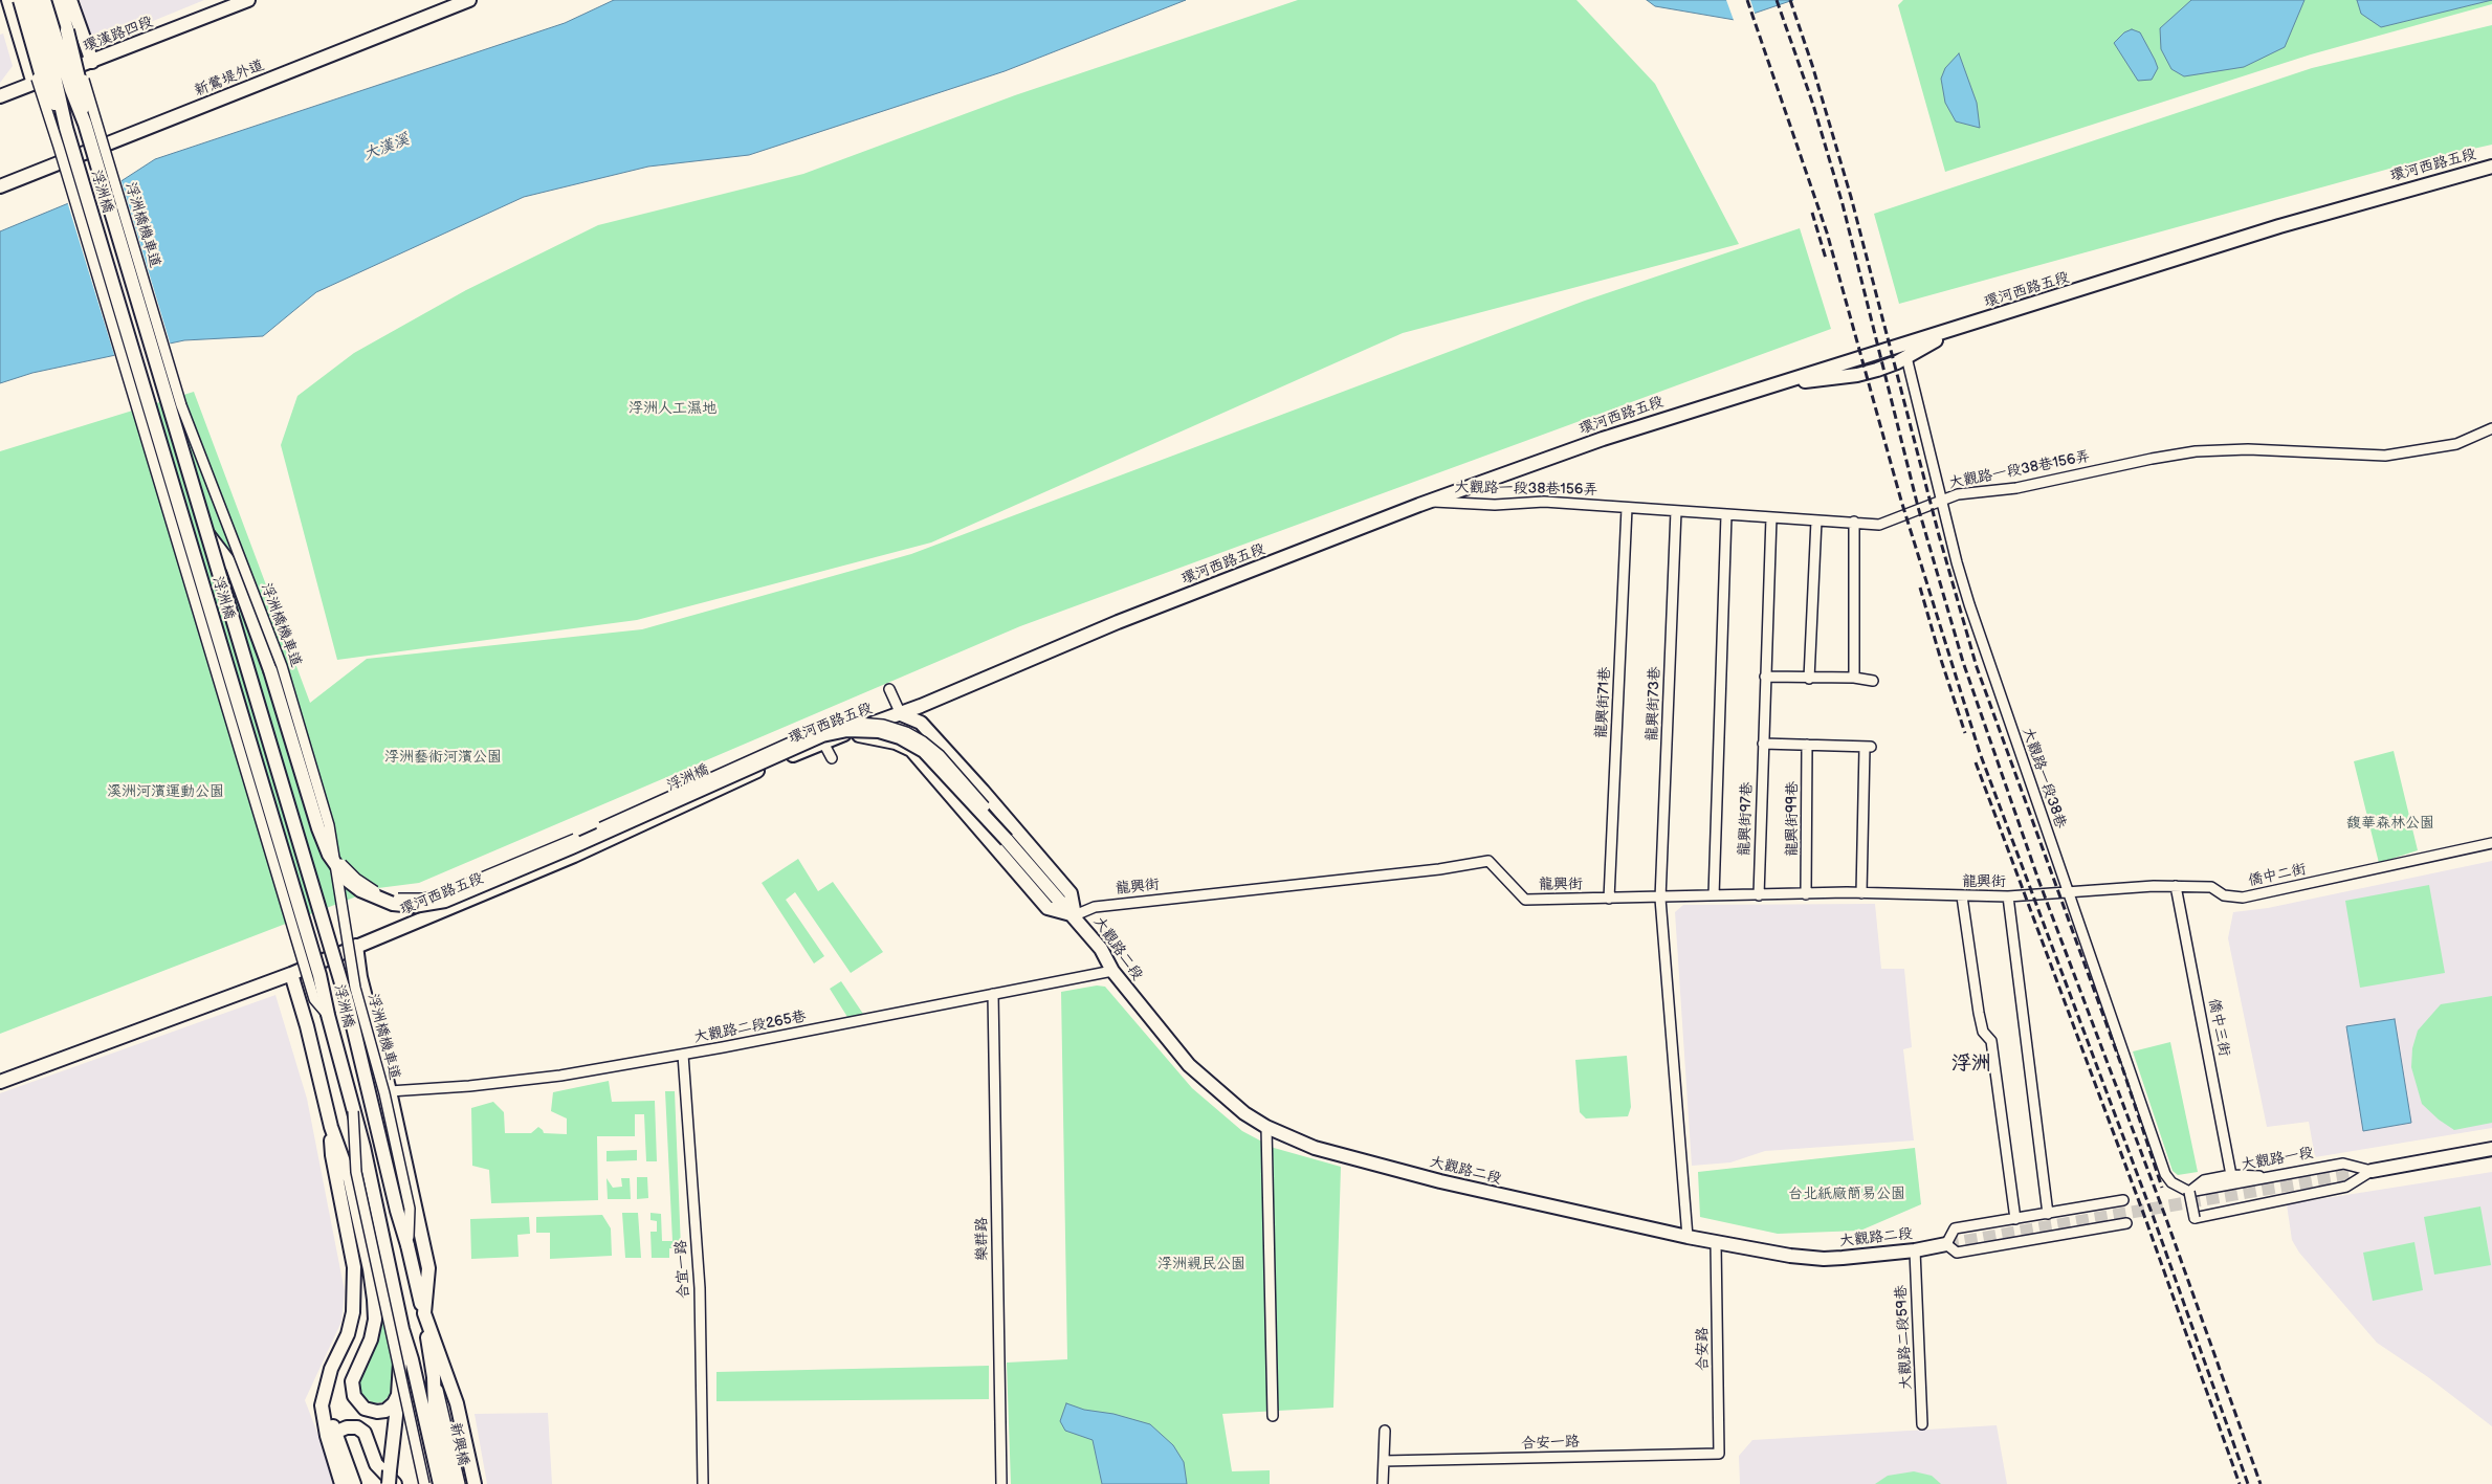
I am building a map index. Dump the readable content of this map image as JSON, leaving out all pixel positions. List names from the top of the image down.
{
  "streets": {
    "main road": [
      "環漢路四段",
      "新鶯堤外道",
      "環河西路五段",
      "浮洲橋",
      "大觀路二段",
      "大觀路一段",
      "新興橋"
    ],
    "street": [
      "浮洲橋機車道",
      "大觀路一段38巷156弄",
      "龍興街71巷",
      "龍興街73巷",
      "大觀路一段38巷",
      "龍興街97巷",
      "龍興街99巷",
      "僑中二街",
      "龍興街",
      "大觀路二段265巷",
      "僑中三街",
      "樂群路",
      "合宜一路",
      "大觀路二段59巷",
      "合安路",
      "合安一路"
    ]
  },
  "crossings": [
    ["環河西路五段", "大觀路一段38巷156弄"],
    ["浮洲橋", "浮洲橋機車道"],
    ["浮洲橋", "龍興街"],
    ["浮洲橋", "大觀路二段"],
    ["浮洲橋", "新興橋"],
    ["大觀路一段38巷156弄", "龍興街71巷"],
    ["大觀路一段38巷156弄", "龍興街73巷"],
    ["大觀路一段38巷156弄", "大觀路一段38巷"],
    ["大觀路一段38巷156弄", "龍興街97巷"],
    ["龍興街71巷", "龍興街"],
    ["龍興街73巷", "龍興街"],
    ["龍興街73巷", "大觀路二段"],
    ["大觀路一段38巷", "僑中二街"],
    ["大觀路一段38巷", "龍興街"],
    ["大觀路一段38巷", "大觀路一段"],
    ["龍興街97巷", "龍興街"],
    ["龍興街99巷", "龍興街"],
    ["僑中二街", "龍興街"],
    ["僑中二街", "僑中三街"],
    ["龍興街", "大觀路二段"],
    ["大觀路二段", "大觀路二段265巷"],
    ["大觀路二段", "大觀路二段59巷"],
    ["大觀路二段", "合安路"],
    ["大觀路二段265巷", "樂群路"],
    ["大觀路二段265巷", "合宜一路"],
    ["合安路", "合安一路"]
  ],
  "districts": ["浮洲"],
  "water": ["大漢溪"],
  "parks": [
    "浮洲人工濕地",
    "浮洲藝術河濱公園",
    "溪洲河濱運動公園",
    "馥華森林公園",
    "台北紙廠簡易公園",
    "浮洲親民公園"
  ]
}
